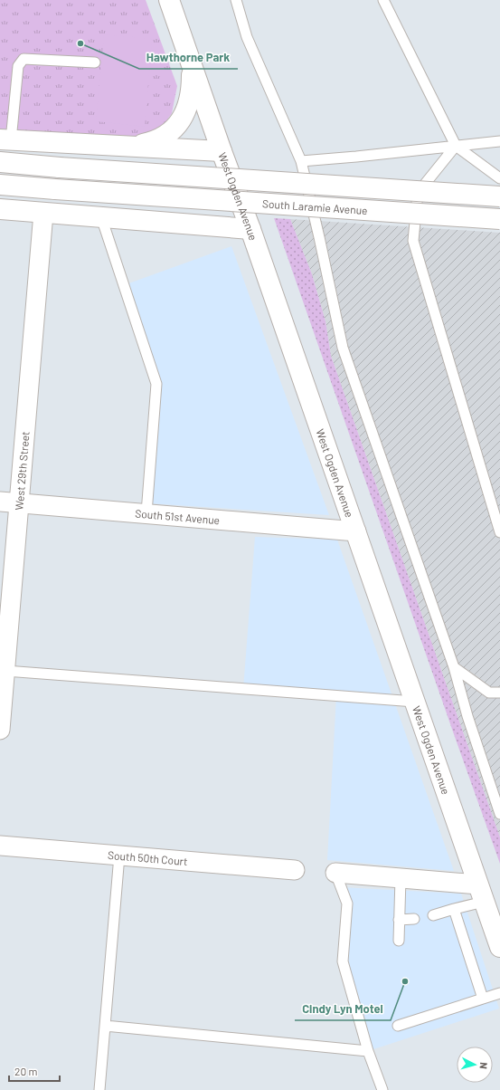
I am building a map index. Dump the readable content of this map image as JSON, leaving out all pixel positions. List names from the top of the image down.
{
  "streets": {
    "main road": ["West Ogden Avenue", "South Laramie Avenue"],
    "street": ["West 29th Street", "South 51st Avenue", "South 50th Court"]
  },
  "crossings": [
    ["West Ogden Avenue", "South 51st Avenue"],
    ["West 29th Street", "South 51st Avenue"]
  ],
  "places": ["Hawthorne Park", "Cindy Lyn Motel"],
  "scale_bar": "20 m",
  "north": "right"
}
